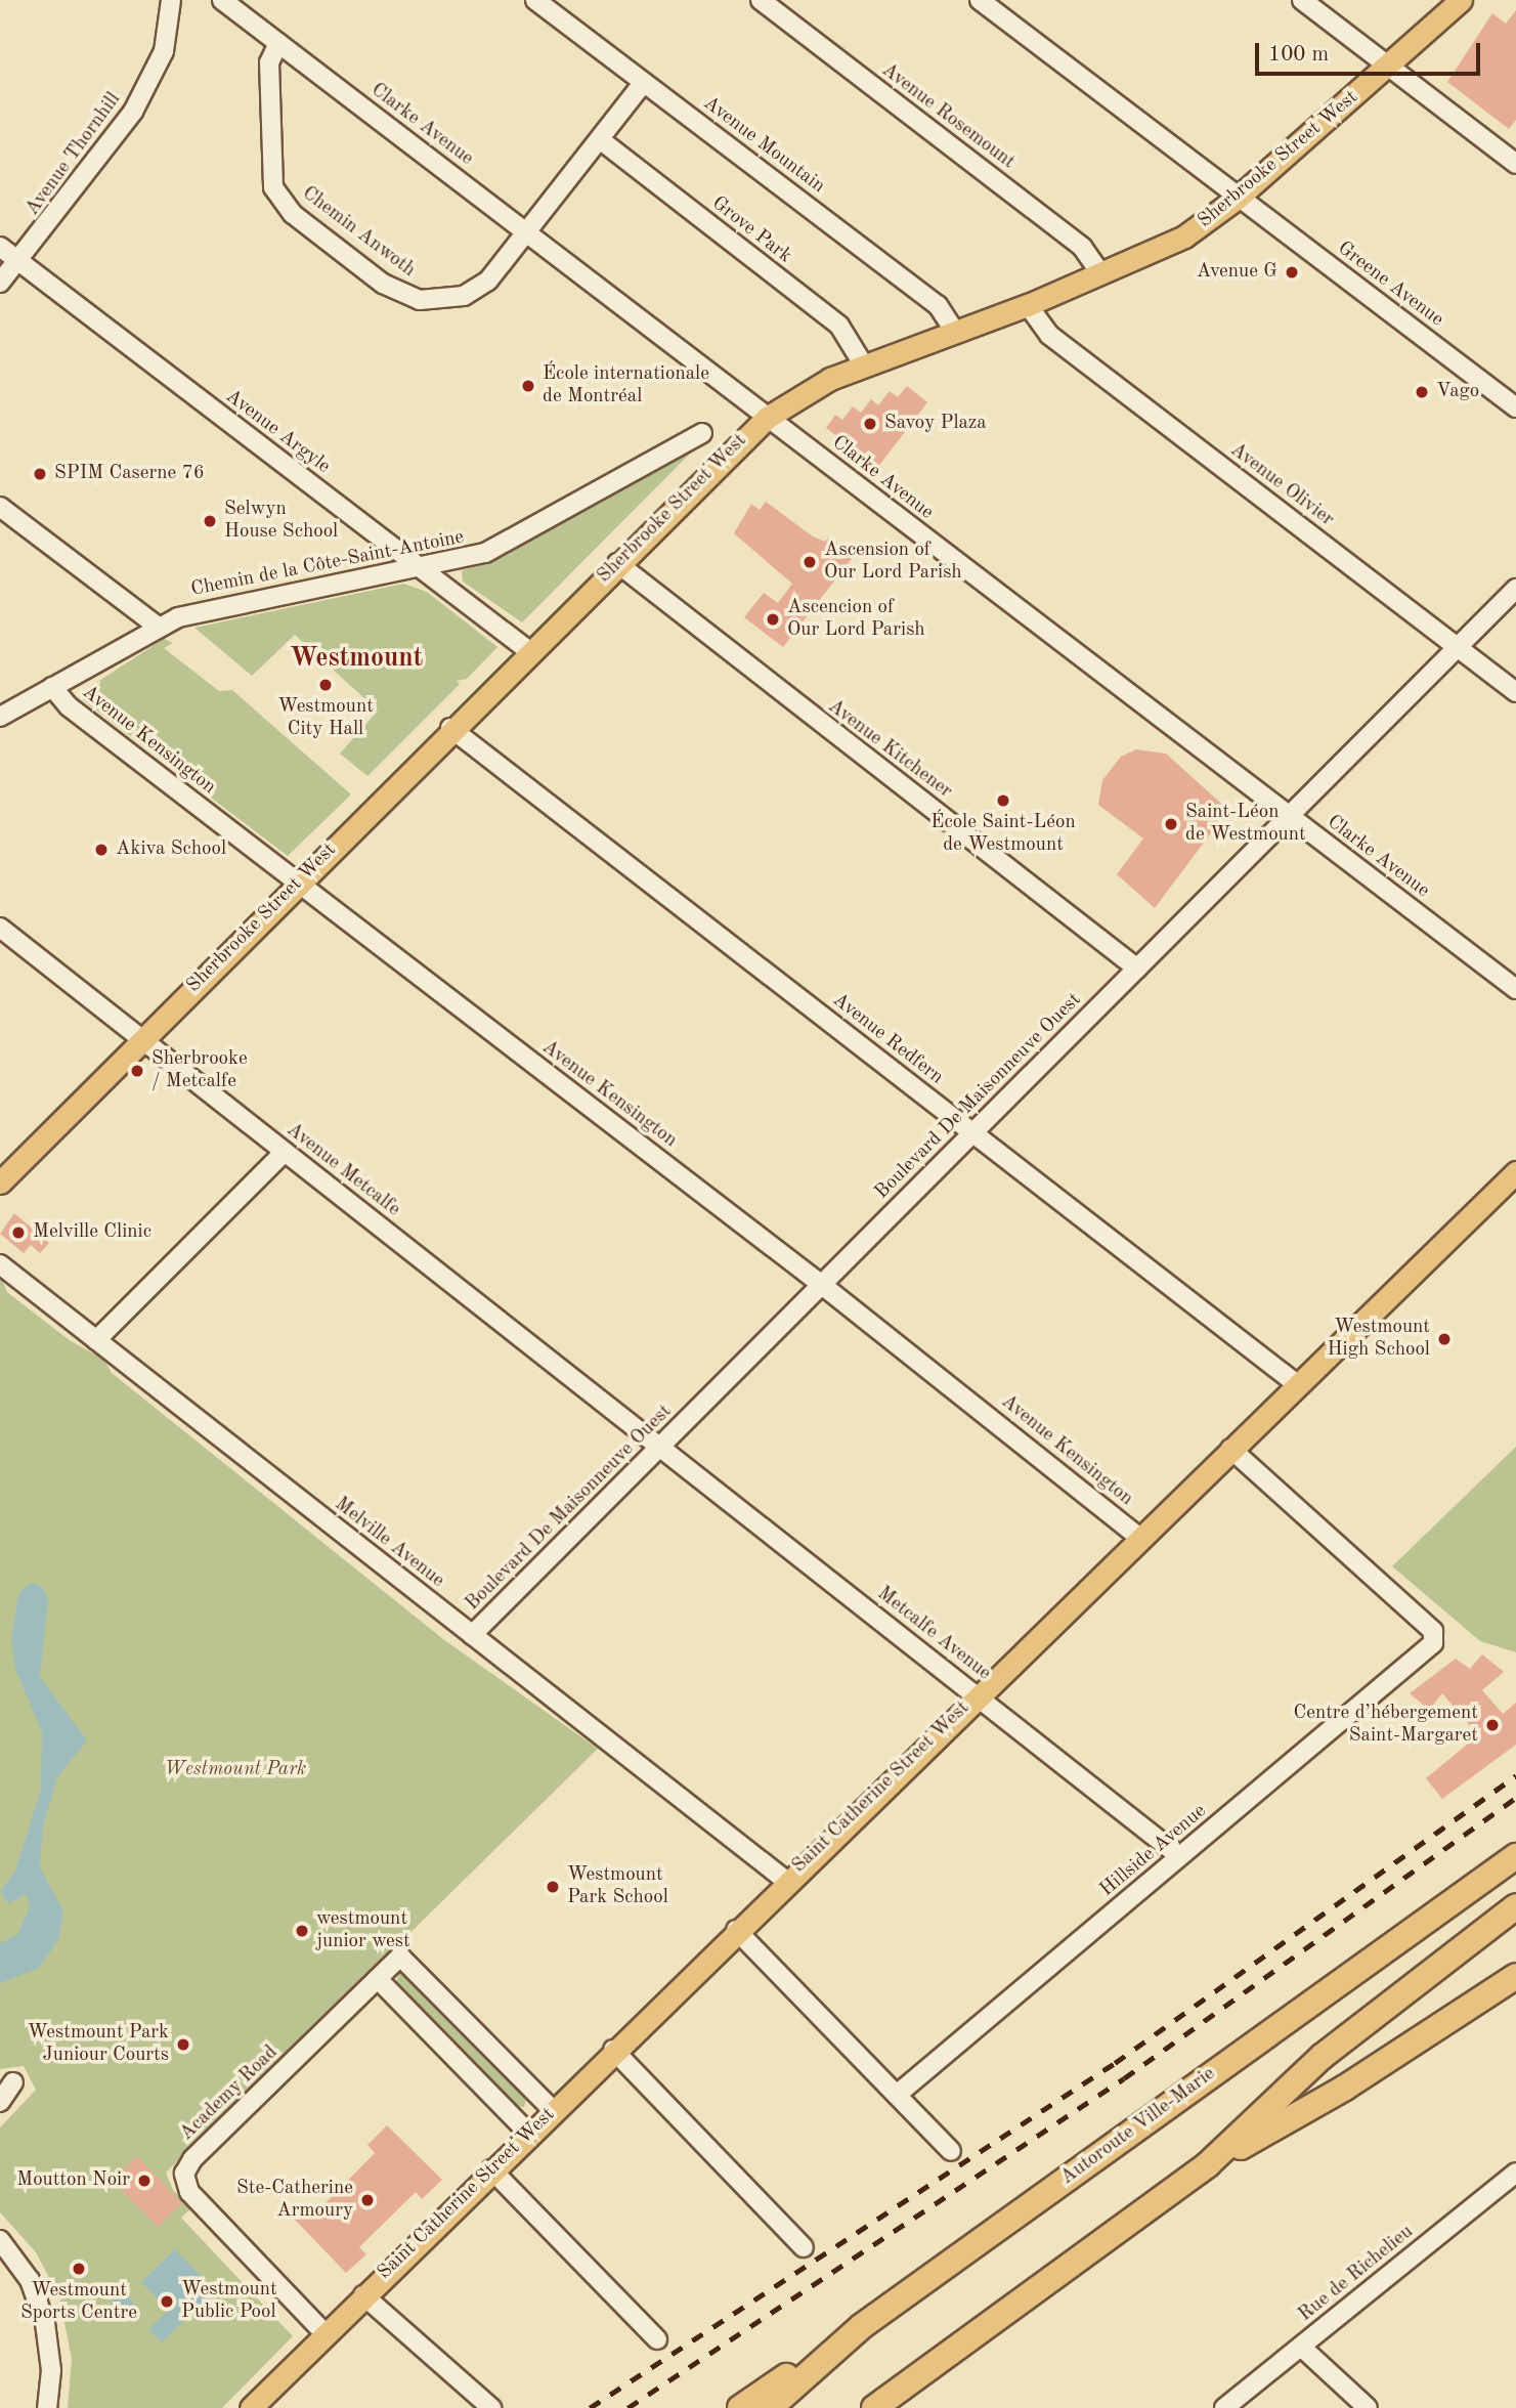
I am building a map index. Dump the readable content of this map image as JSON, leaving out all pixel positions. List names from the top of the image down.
{
  "streets": {
    "highway": ["Autoroute Ville-Marie"],
    "main road": ["Sherbrooke Street West", "Saint Catherine Street West"],
    "street": [
      "Avenue Rosemount",
      "Clarke Avenue",
      "Avenue Mountain",
      "Avenue Thornhill",
      "Grove Park",
      "Chemin Anwoth",
      "Greene Avenue",
      "Avenue Argyle",
      "Avenue Olivier",
      "Chemin de la Côte-Saint-Antoine",
      "Avenue Kensington",
      "Avenue Kitchener",
      "Avenue Redfern",
      "Boulevard De Maisonneuve Ouest",
      "Avenue Metcalfe",
      "Melville Avenue",
      "Metcalfe Avenue",
      "Hillside Avenue",
      "Academy Road",
      "Rue de Richelieu"
    ]
  },
  "crossings": [
    ["Avenue Rosemount", "Sherbrooke Street West"],
    ["Clarke Avenue", "Sherbrooke Street West"],
    ["Clarke Avenue", "Chemin Anwoth"],
    ["Clarke Avenue", "Boulevard De Maisonneuve Ouest"],
    ["Avenue Mountain", "Sherbrooke Street West"],
    ["Avenue Mountain", "Chemin Anwoth"],
    ["Avenue Thornhill", "Avenue Argyle"],
    ["Sherbrooke Street West", "Grove Park"],
    ["Sherbrooke Street West", "Greene Avenue"],
    ["Sherbrooke Street West", "Avenue Argyle"],
    ["Sherbrooke Street West", "Avenue Olivier"],
    ["Sherbrooke Street West", "Avenue Kensington"],
    ["Sherbrooke Street West", "Avenue Kitchener"],
    ["Sherbrooke Street West", "Avenue Redfern"],
    ["Sherbrooke Street West", "Avenue Metcalfe"],
    ["Grove Park", "Chemin Anwoth"],
    ["Avenue Argyle", "Chemin de la Côte-Saint-Antoine"],
    ["Avenue Olivier", "Boulevard De Maisonneuve Ouest"],
    ["Chemin de la Côte-Saint-Antoine", "Avenue Kensington"],
    ["Avenue Kensington", "Boulevard De Maisonneuve Ouest"],
    ["Avenue Kensington", "Saint Catherine Street West"],
    ["Avenue Kitchener", "Boulevard De Maisonneuve Ouest"],
    ["Avenue Redfern", "Boulevard De Maisonneuve Ouest"],
    ["Avenue Redfern", "Saint Catherine Street West"],
    ["Boulevard De Maisonneuve Ouest", "Avenue Metcalfe"],
    ["Boulevard De Maisonneuve Ouest", "Melville Avenue"],
    ["Boulevard De Maisonneuve Ouest", "Metcalfe Avenue"],
    ["Avenue Metcalfe", "Metcalfe Avenue"],
    ["Melville Avenue", "Saint Catherine Street West"],
    ["Metcalfe Avenue", "Saint Catherine Street West"],
    ["Metcalfe Avenue", "Hillside Avenue"],
    ["Saint Catherine Street West", "Hillside Avenue"],
    ["Saint Catherine Street West", "Academy Road"]
  ],
  "districts": ["Westmount"],
  "parks": ["Westmount Park"],
  "places": [
    "Avenue G",
    "École internationale de Montréal",
    "Vago",
    "Savoy Plaza",
    "SPIM Caserne 76",
    "Selwyn House School",
    "Ascension of Our Lord Parish",
    "Ascencion of Our Lord Parish",
    "Westmount City Hall",
    "École Saint-Léon de Westmount",
    "Saint-Léon de Westmount",
    "Akiva School",
    "Sherbrooke / Metcalfe",
    "Melville Clinic",
    "Westmount High School",
    "Centre d’hébergement Saint-Margaret",
    "Westmount Park School",
    "westmount junior west",
    "Westmount Park Juniour Courts",
    "Moutton Noir",
    "Ste-Catherine Armoury",
    "Westmount Sports Centre",
    "Westmount Public Pool"
  ],
  "scale_bar": "100 m"
}
